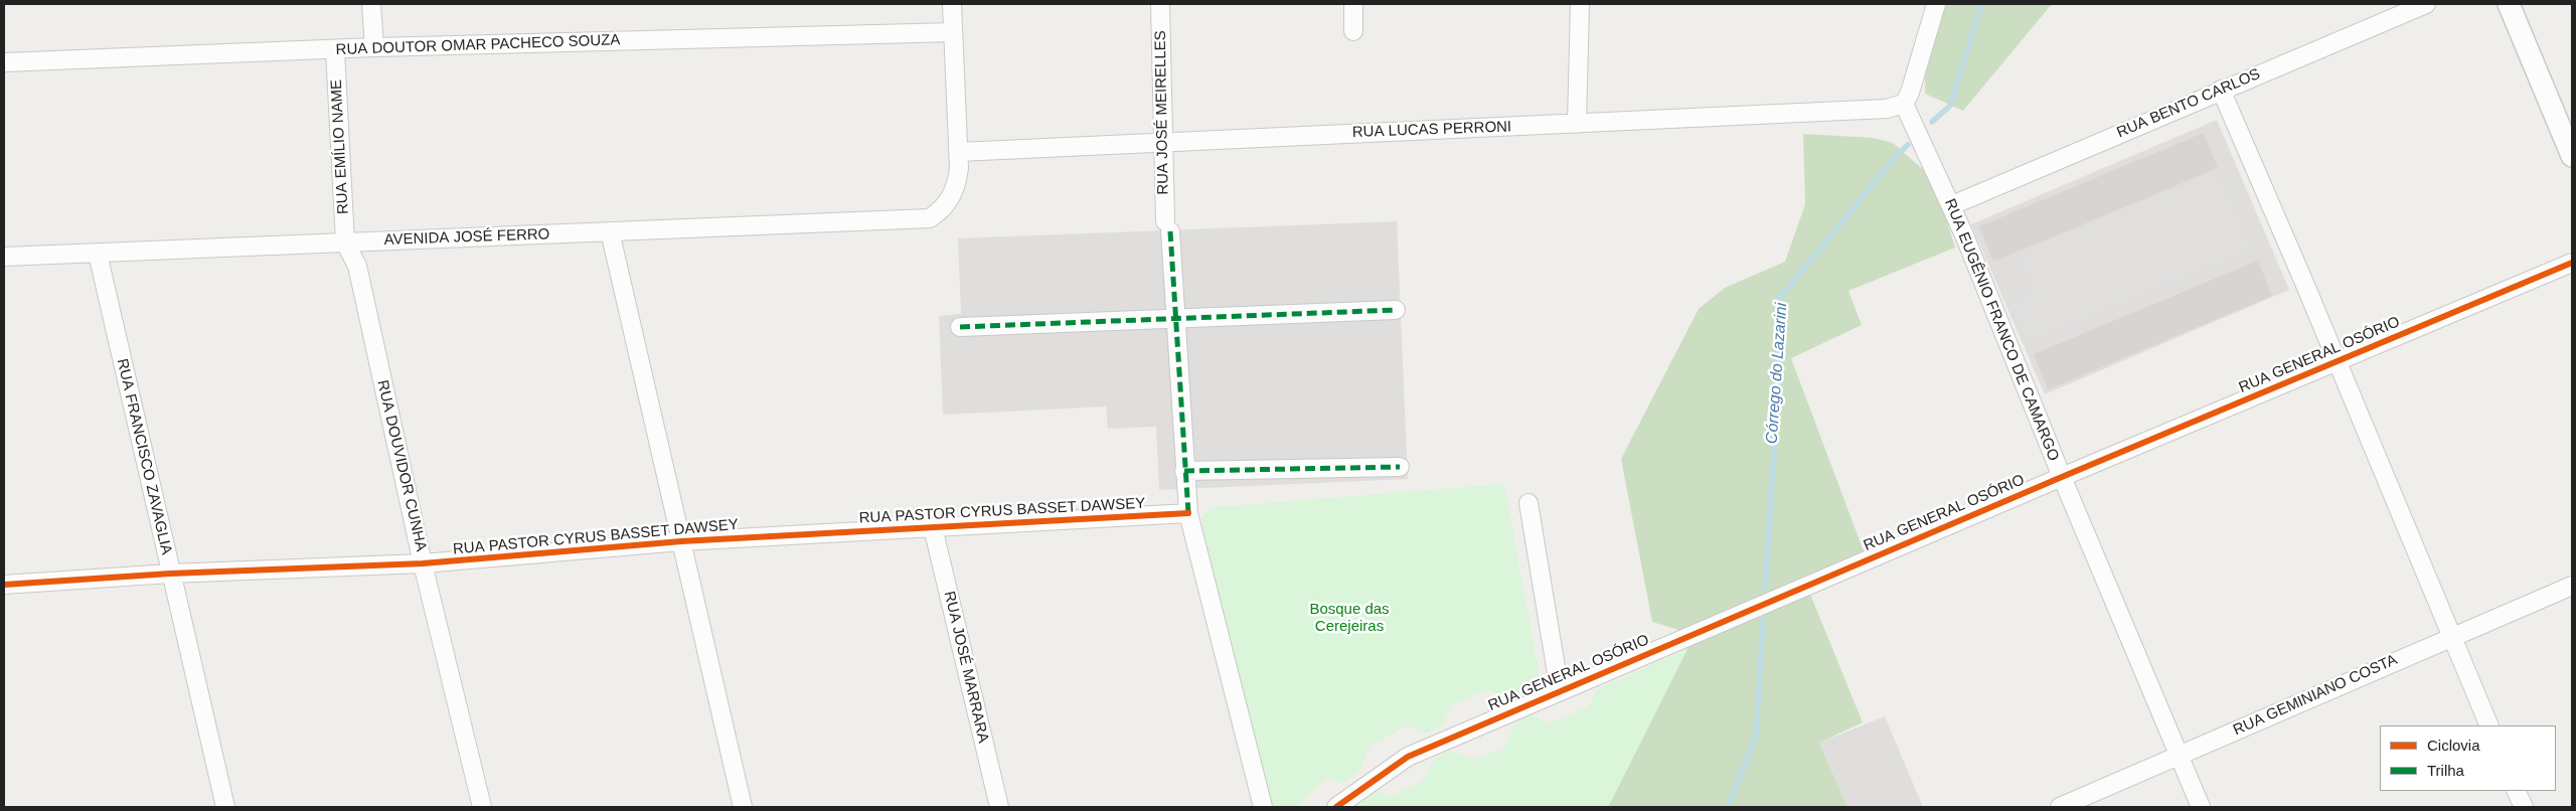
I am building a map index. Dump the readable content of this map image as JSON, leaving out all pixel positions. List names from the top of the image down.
{
  "streets": {
    "street": [
      "RUA DOUTOR OMAR PACHECO SOUZA",
      "RUA BENTO CARLOS",
      "RUA JOSÉ MEIRELLES",
      "RUA LUCAS PERRONI",
      "RUA EMÍLIO NAME",
      "AVENIDA JOSÉ FERRO",
      "RUA EUGÊNIO FRANCO DE CAMARGO",
      "RUA GENERAL OSÓRIO",
      "RUA FRANCISCO ZAVAGLIA",
      "RUA DOUVIDOR CUNHA",
      "RUA PASTOR CYRUS BASSET DAWSEY",
      "RUA JOSÉ MARRARA",
      "RUA GEMINIANO COSTA"
    ]
  },
  "crossings": [
    ["RUA DOUTOR OMAR PACHECO SOUZA", "RUA EMÍLIO NAME"],
    ["RUA BENTO CARLOS", "RUA EUGÊNIO FRANCO DE CAMARGO"],
    ["RUA JOSÉ MEIRELLES", "RUA LUCAS PERRONI"],
    ["RUA JOSÉ MEIRELLES", "RUA PASTOR CYRUS BASSET DAWSEY"],
    ["RUA LUCAS PERRONI", "AVENIDA JOSÉ FERRO"],
    ["RUA LUCAS PERRONI", "RUA EUGÊNIO FRANCO DE CAMARGO"],
    ["RUA EMÍLIO NAME", "AVENIDA JOSÉ FERRO"],
    ["RUA EMÍLIO NAME", "RUA DOUVIDOR CUNHA"],
    ["AVENIDA JOSÉ FERRO", "RUA FRANCISCO ZAVAGLIA"],
    ["AVENIDA JOSÉ FERRO", "RUA DOUVIDOR CUNHA"],
    ["RUA EUGÊNIO FRANCO DE CAMARGO", "RUA GENERAL OSÓRIO"],
    ["RUA EUGÊNIO FRANCO DE CAMARGO", "RUA GEMINIANO COSTA"],
    ["RUA FRANCISCO ZAVAGLIA", "RUA PASTOR CYRUS BASSET DAWSEY"],
    ["RUA DOUVIDOR CUNHA", "RUA PASTOR CYRUS BASSET DAWSEY"],
    ["RUA PASTOR CYRUS BASSET DAWSEY", "RUA JOSÉ MARRARA"]
  ],
  "water": ["Córrego do Lazarini"],
  "parks": ["Bosque das Cerejeiras"],
  "legend": ["Ciclovia", "Trilha"]
}
